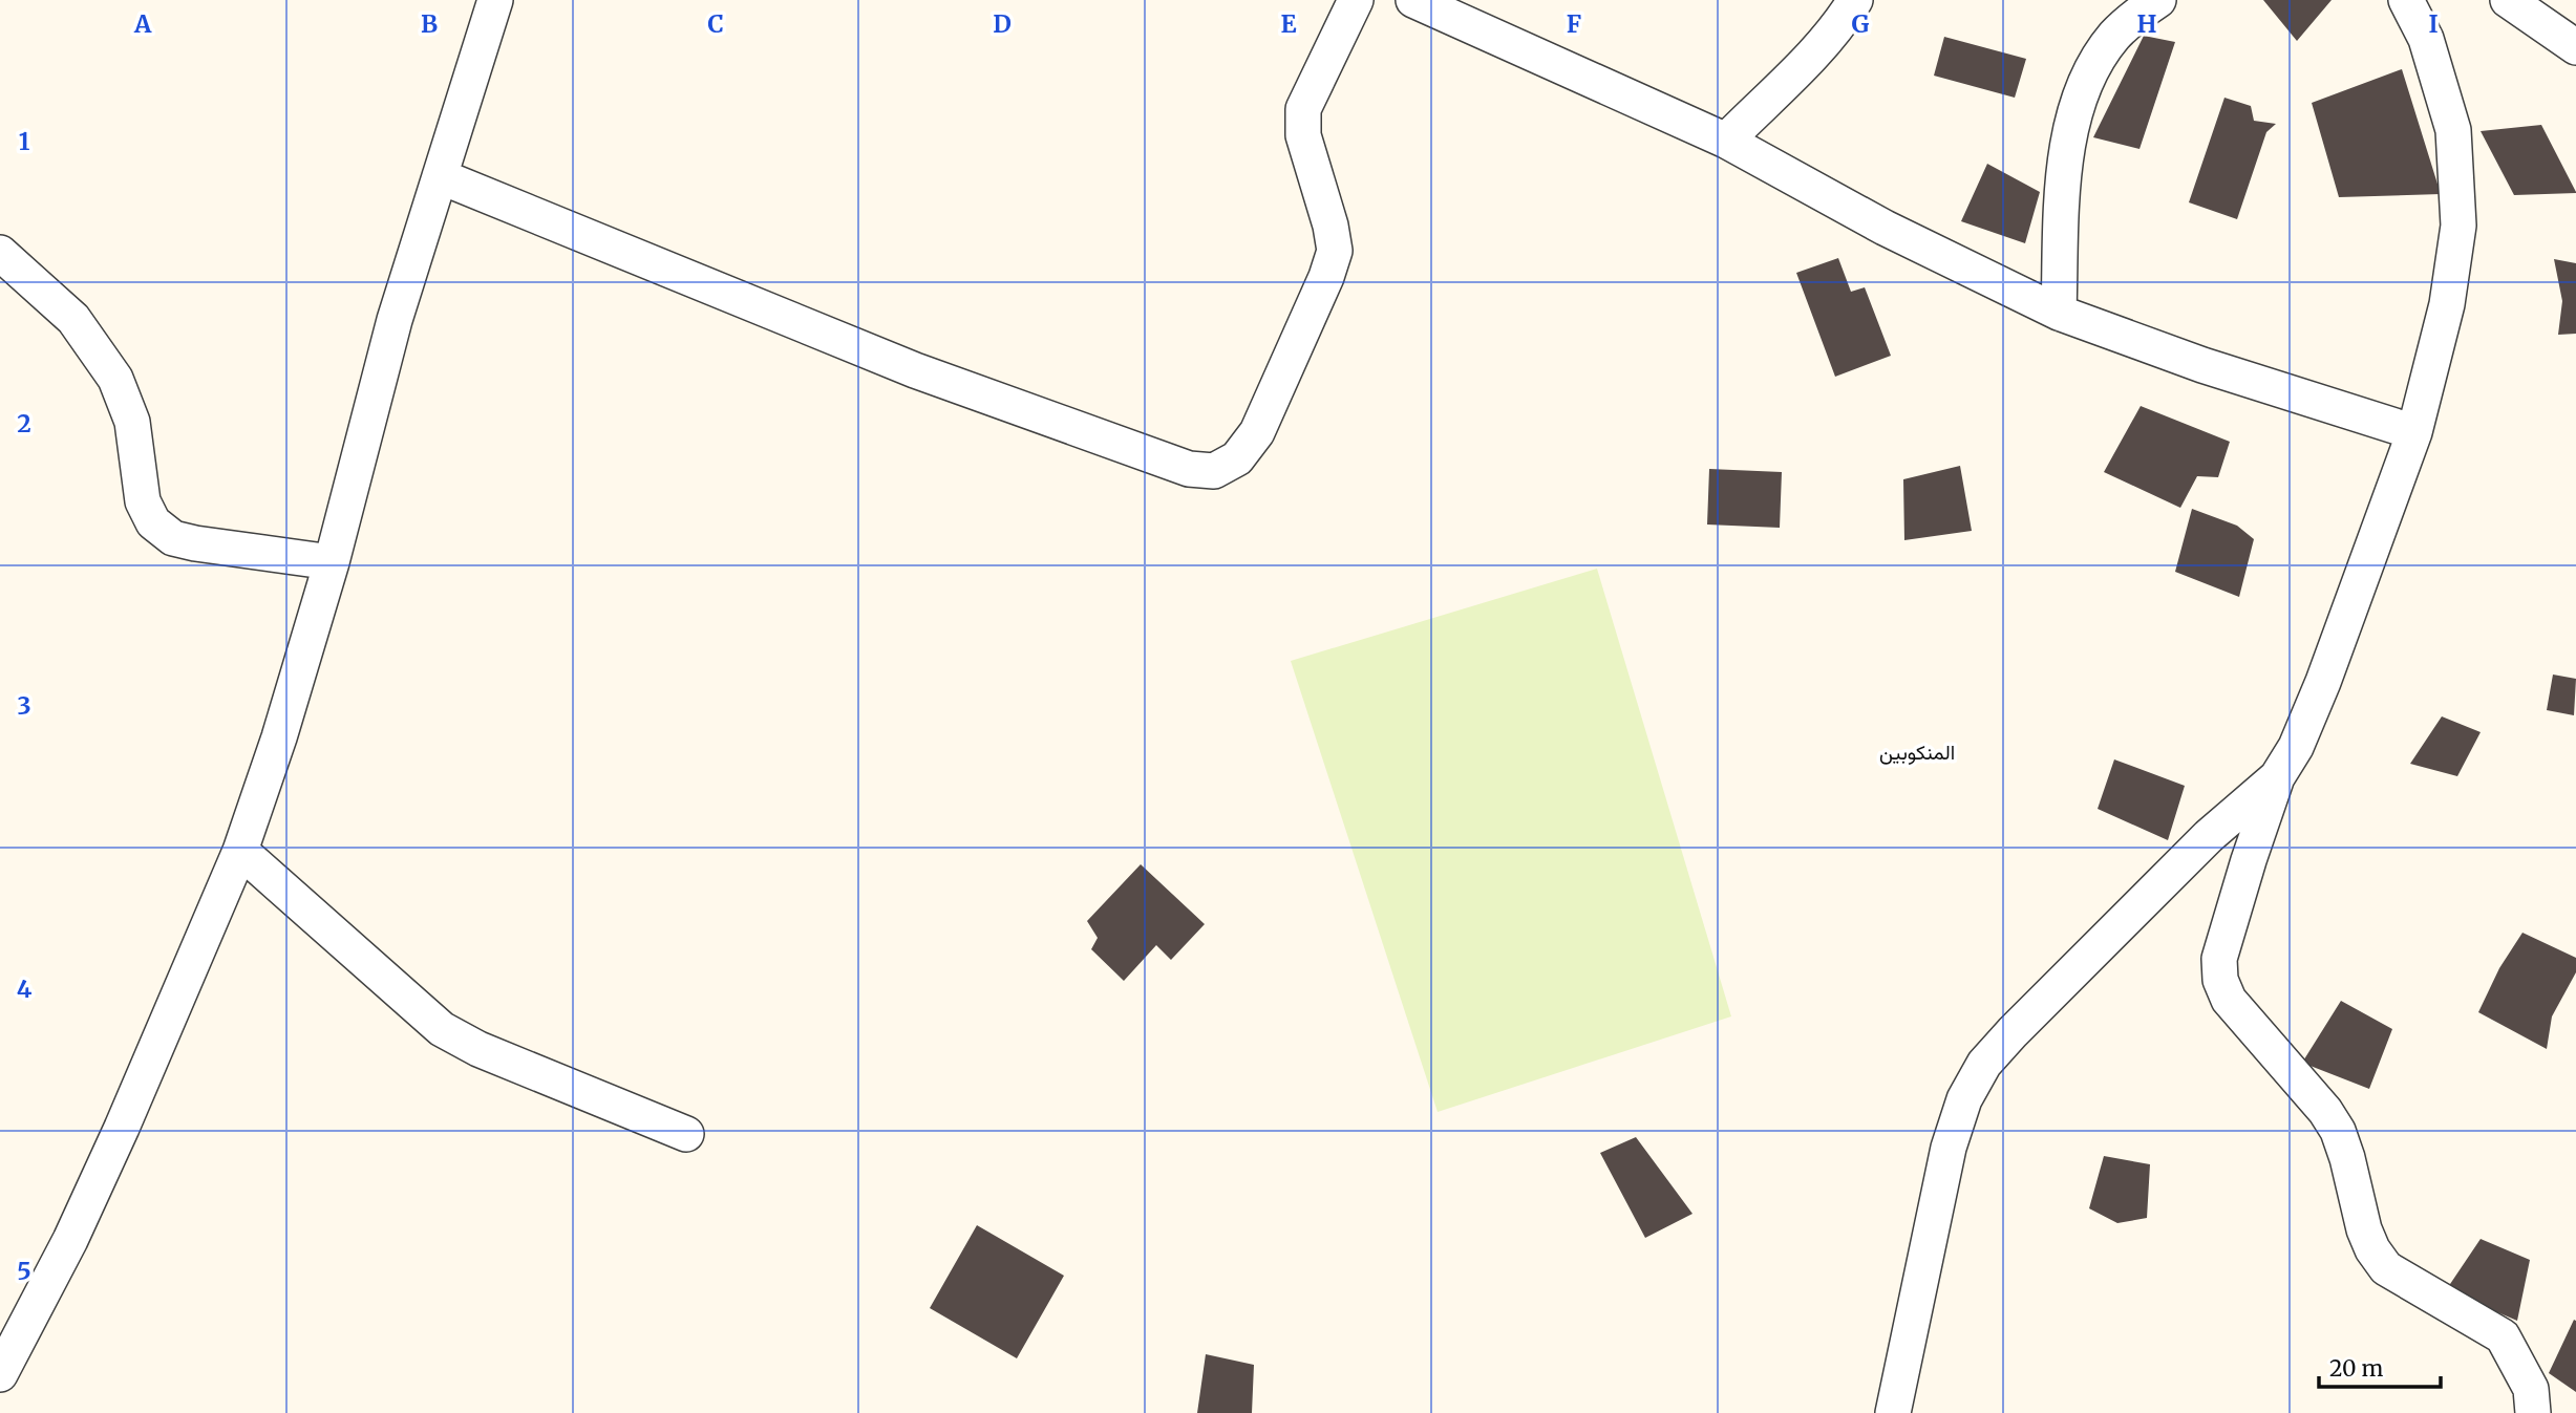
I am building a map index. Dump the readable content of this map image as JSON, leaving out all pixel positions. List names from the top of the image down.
{
  "districts": ["المنكوبين"],
  "scale_bar": "20 m",
  "grid": {
    "columns": [
      "A",
      "B",
      "C",
      "D",
      "E",
      "F",
      "G",
      "H",
      "I"
    ],
    "rows": [
      "1",
      "2",
      "3",
      "4",
      "5"
    ]
  }
}
